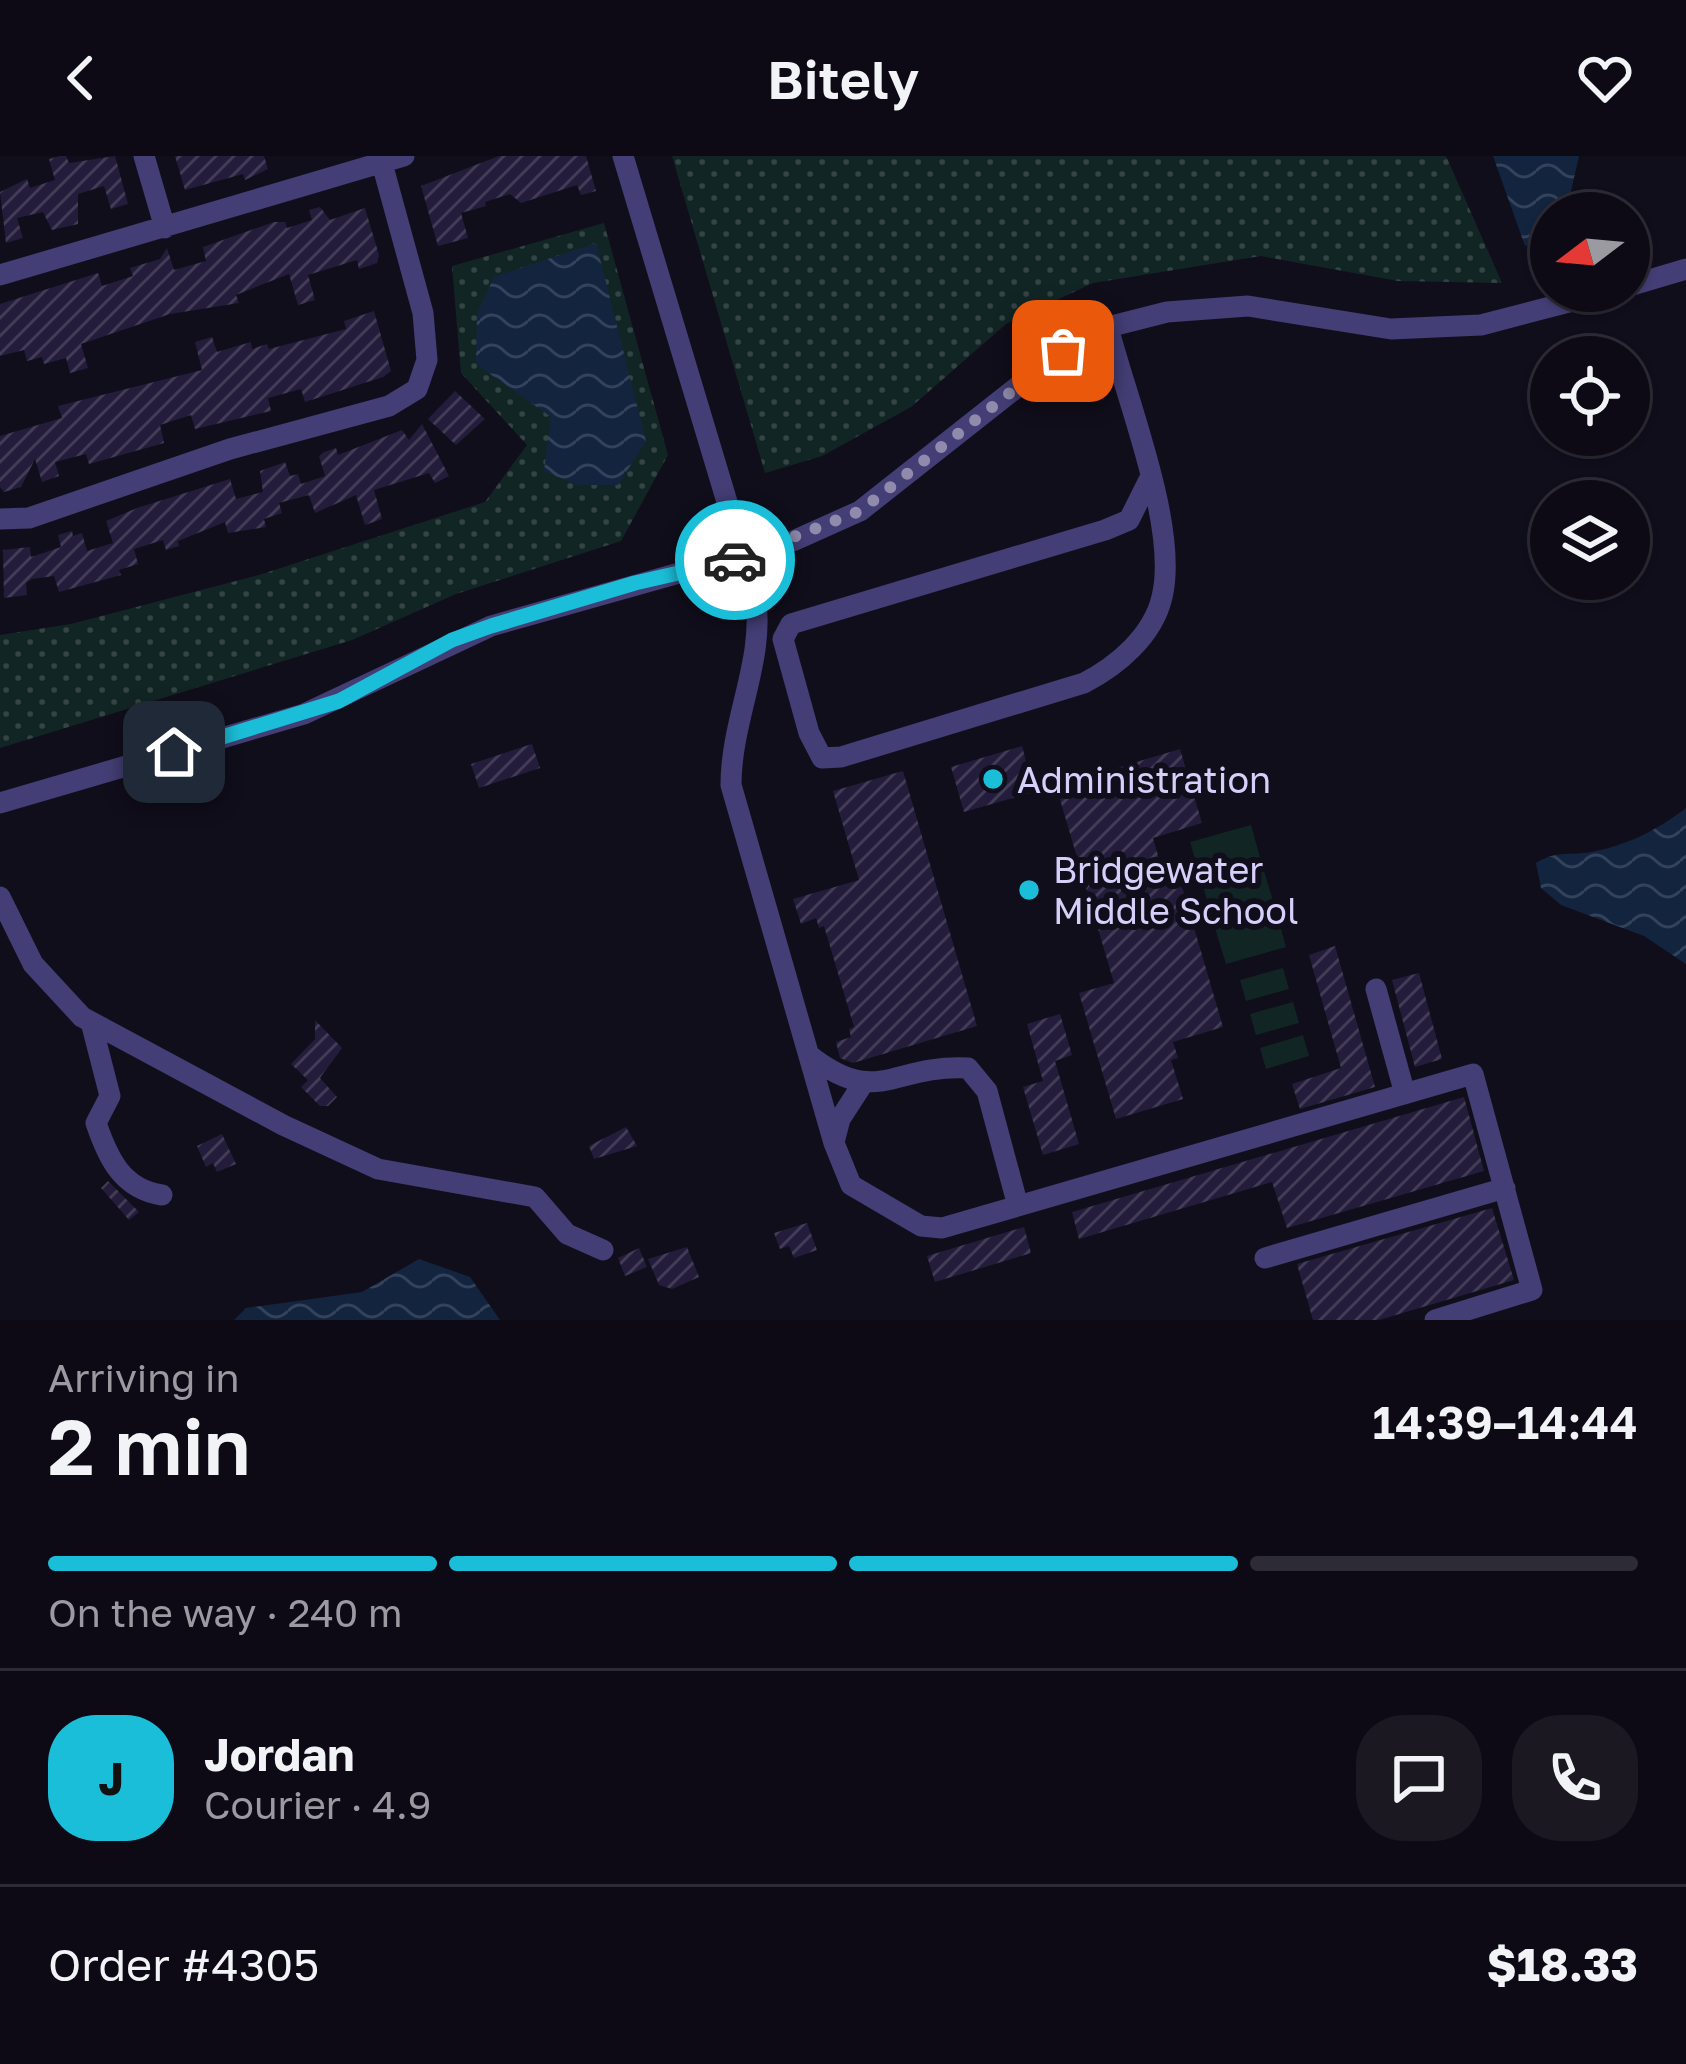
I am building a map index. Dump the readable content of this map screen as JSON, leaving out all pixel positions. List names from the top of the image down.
{
  "places": ["Administration", "Bridgewater Middle School"],
  "north": "left",
  "page": {
    "header": "Bitely",
    "heading": ["2 min", "Arriving in", "14:39–14:44"],
    "panel": [
      "Jordan",
      "Courier · 4.9",
      "Order #4305",
      "$18.33"
    ],
    "bar": "On the way · 240 m",
    "round": "J"
  }
}
